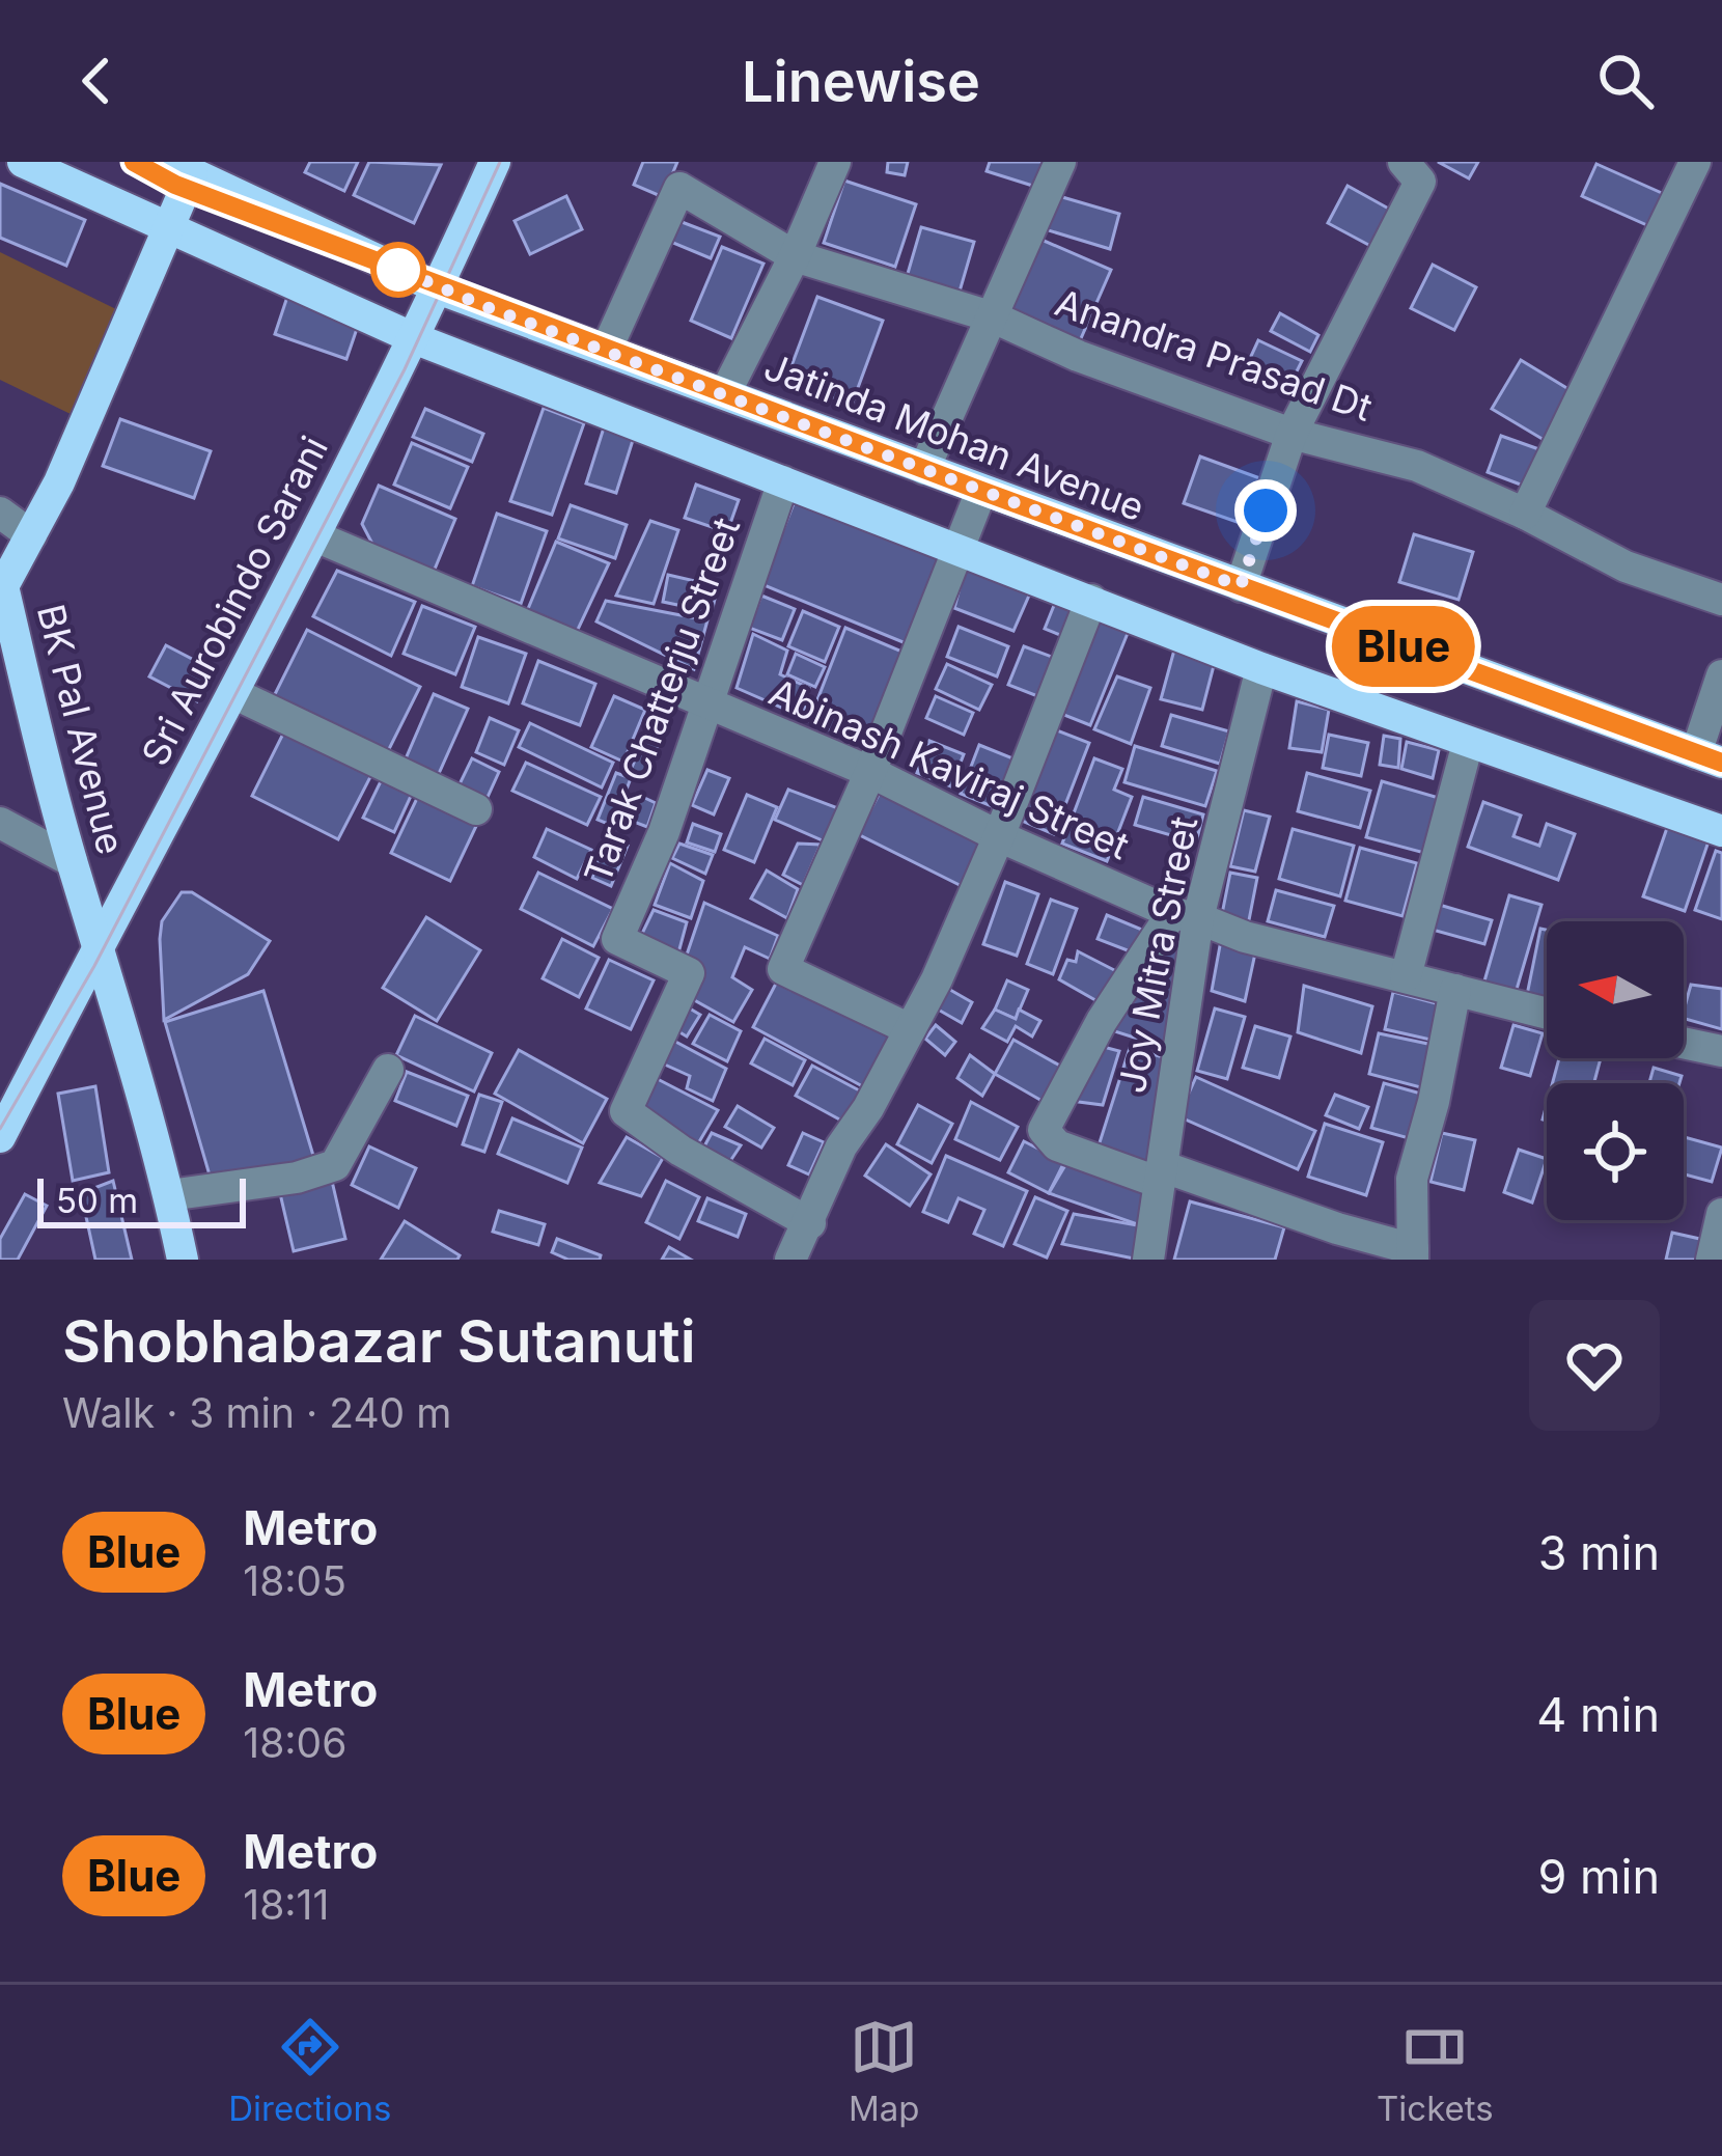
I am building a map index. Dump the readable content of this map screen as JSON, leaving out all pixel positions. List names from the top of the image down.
{
  "streets": {
    "main road": ["Jatinda Mohan Avenue", "Sri Aurobindo Sarani", "BK Pal Avenue"],
    "street": [
      "Anandra Prasad Dt",
      "Tarak Chatterju Street",
      "Abinash Kaviraj Street",
      "Joy Mitra Street"
    ]
  },
  "crossings": [
    ["Anandra Prasad Dt", "Jatinda Mohan Avenue"],
    ["Jatinda Mohan Avenue", "Sri Aurobindo Sarani"],
    ["Jatinda Mohan Avenue", "BK Pal Avenue"],
    ["Sri Aurobindo Sarani", "BK Pal Avenue"],
    ["Sri Aurobindo Sarani", "Abinash Kaviraj Street"],
    ["Tarak Chatterju Street", "Abinash Kaviraj Street"],
    ["Abinash Kaviraj Street", "Joy Mitra Street"]
  ],
  "lines": ["metro line Blue"],
  "scale_bar": "50 m",
  "north": "left",
  "page": {
    "header": "Linewise",
    "on_map": "Blue",
    "scale": "50 m",
    "heading": ["Shobhabazar Sutanuti", "Walk · 3 min · 240 m"],
    "list": [
      {
        "mark": "Blue",
        "name": "Metro",
        "note": "18:05",
        "value": "3 min"
      },
      {
        "mark": "Blue",
        "name": "Metro",
        "note": "18:06",
        "value": "4 min"
      },
      {
        "mark": "Blue",
        "name": "Metro",
        "note": "18:11",
        "value": "9 min"
      }
    ],
    "tabs": ["Directions", "Map", "Tickets"]
  }
}
